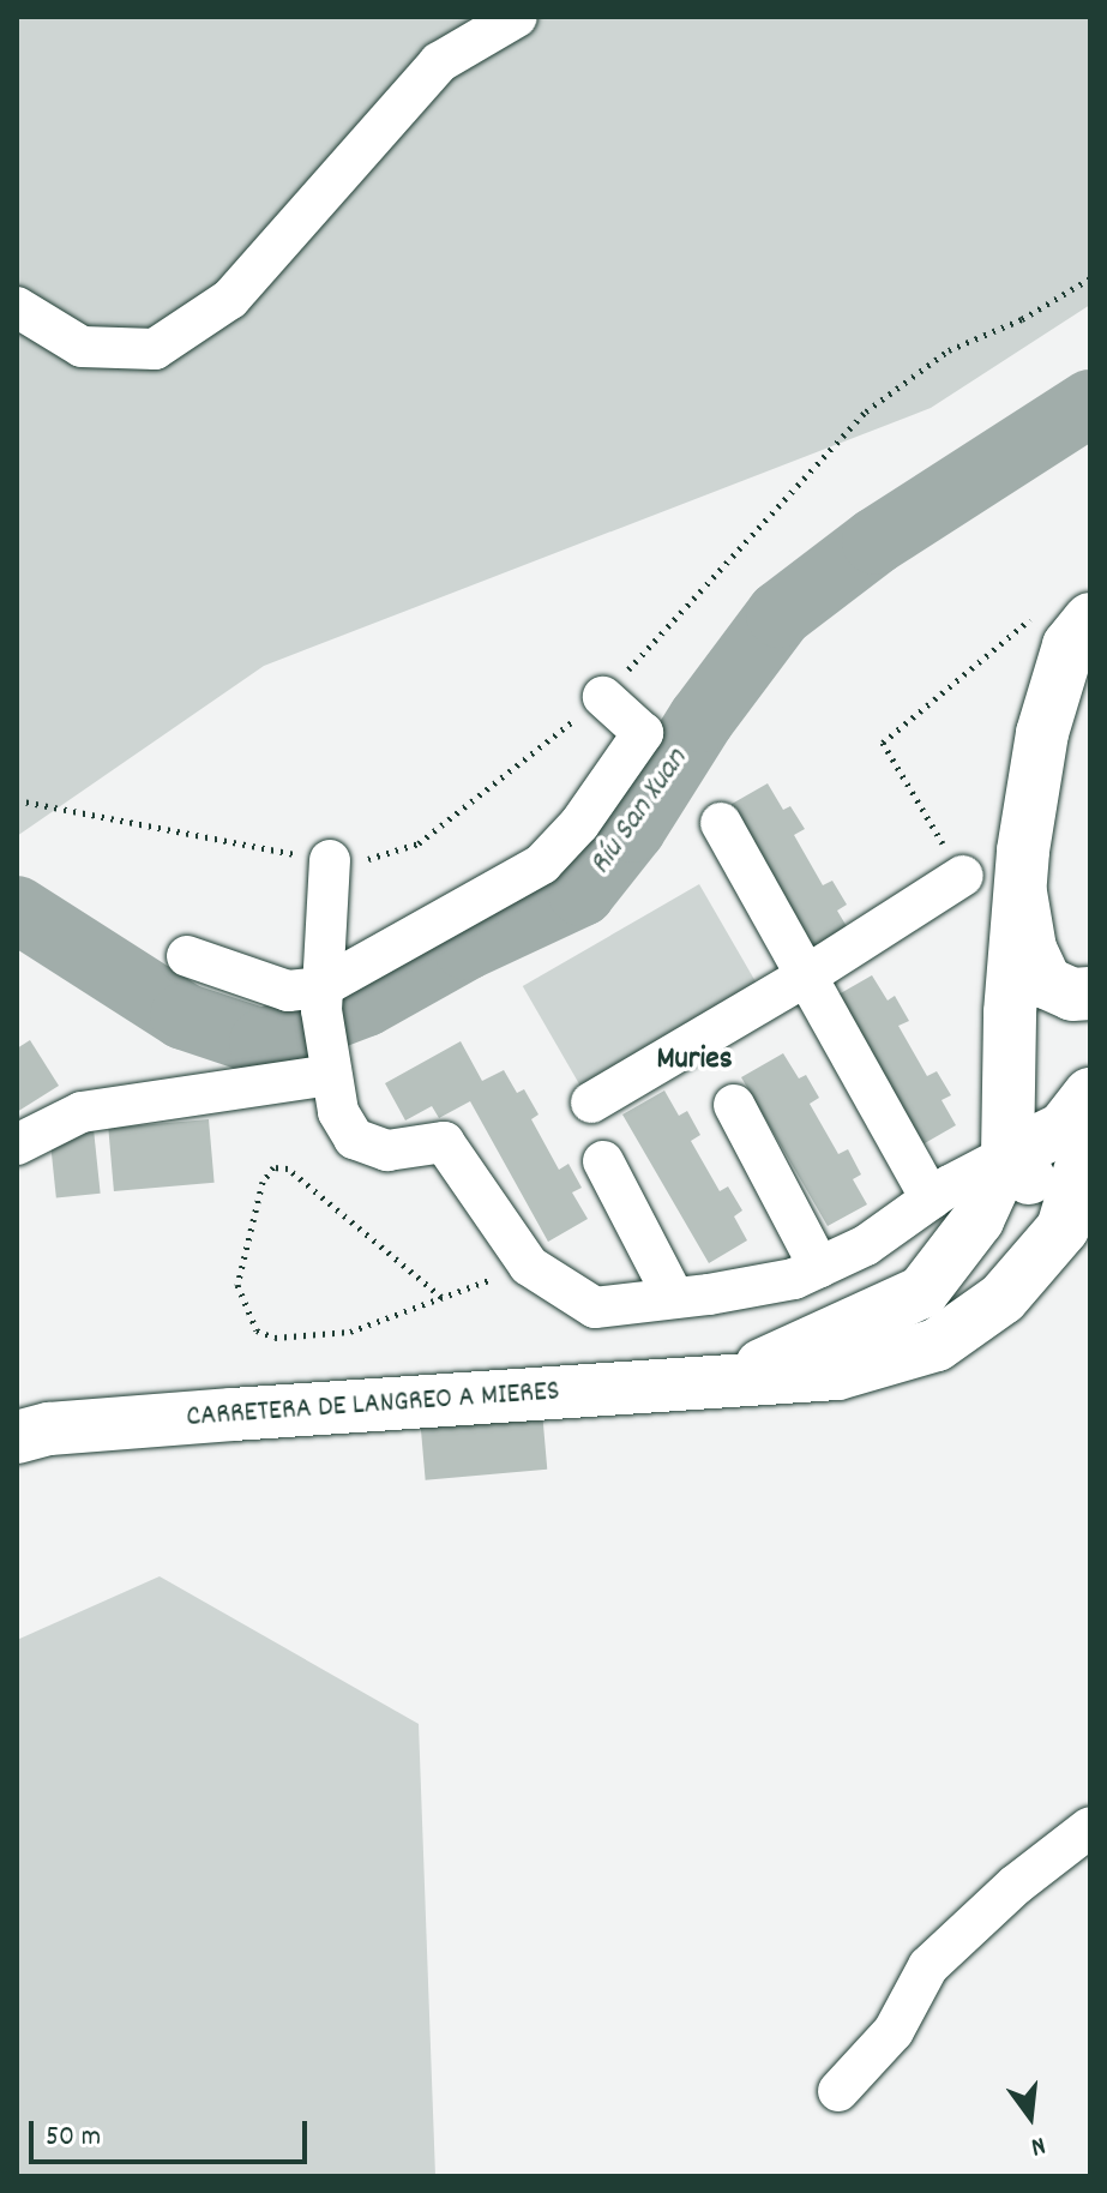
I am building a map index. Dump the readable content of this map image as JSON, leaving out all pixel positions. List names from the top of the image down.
{
  "streets": {
    "main road": ["CARRETERA DE LANGREO A MIERES"]
  },
  "districts": ["Muries"],
  "water": ["Ríu San Xuan"],
  "scale_bar": "50 m",
  "north": "bottom"
}
